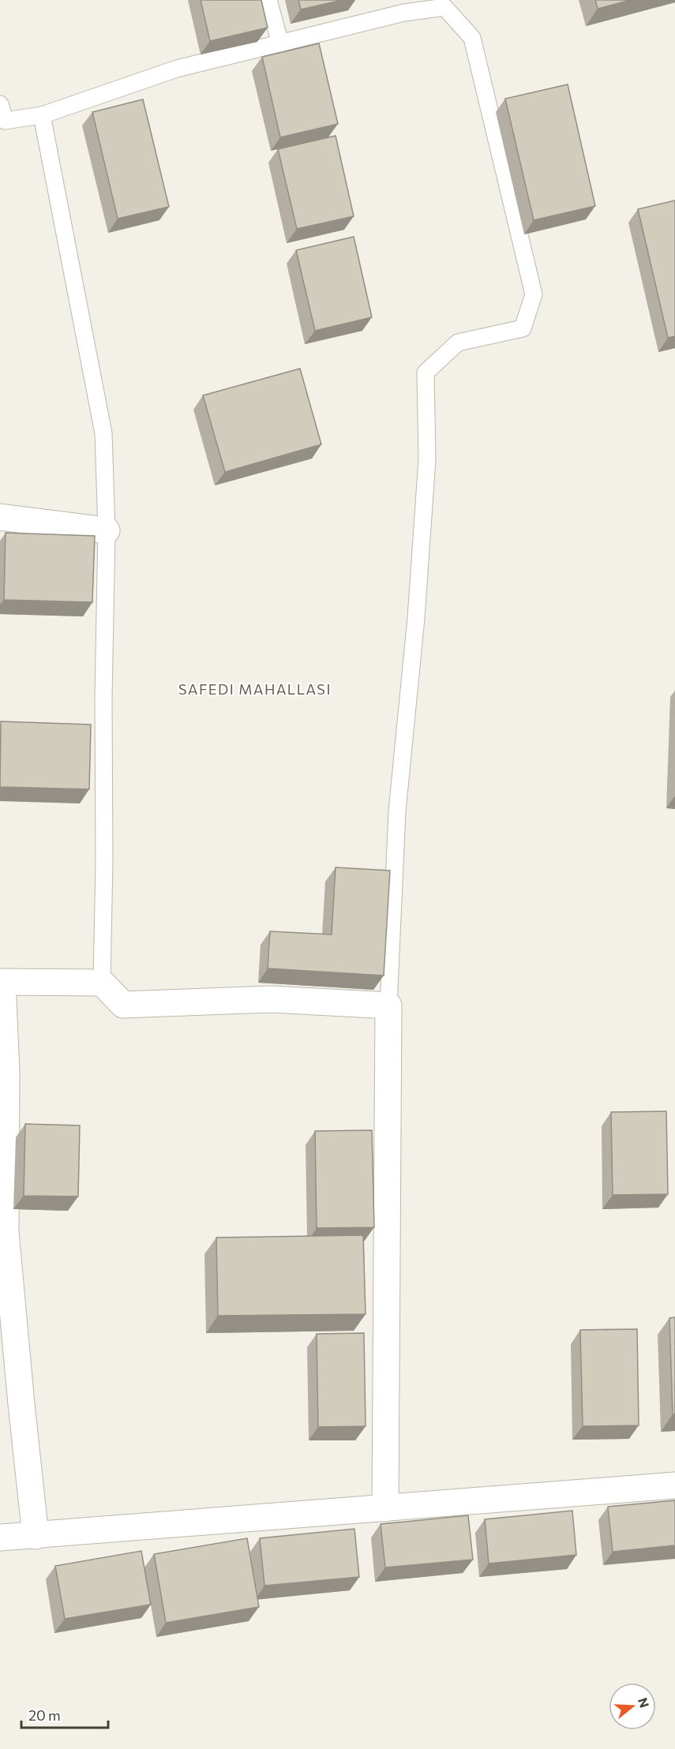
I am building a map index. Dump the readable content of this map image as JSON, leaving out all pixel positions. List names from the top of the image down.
{
  "districts": ["SAFEDI MAHALLASI"],
  "scale_bar": "20 m",
  "north": "right"
}
